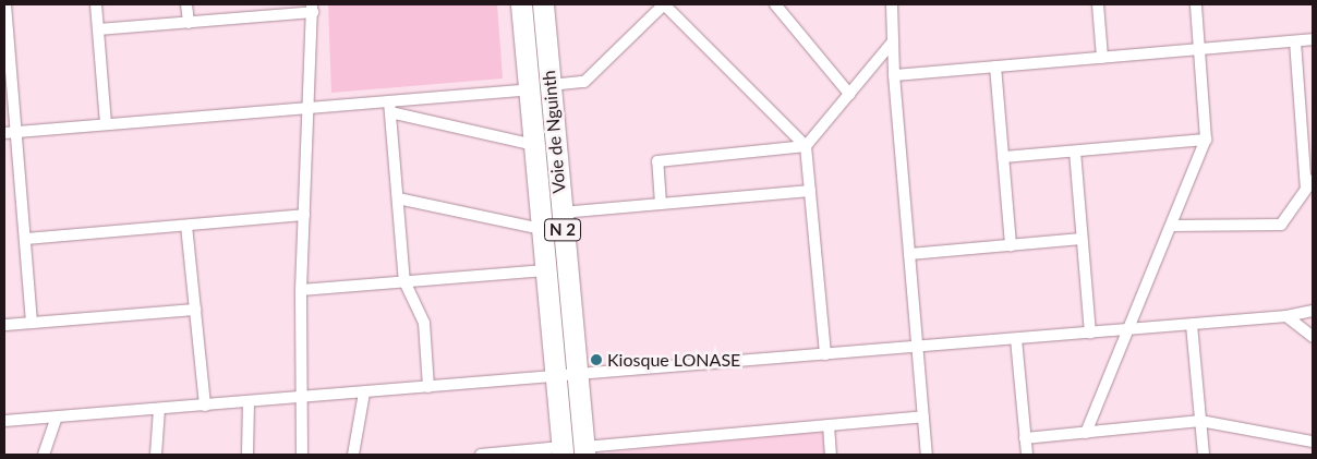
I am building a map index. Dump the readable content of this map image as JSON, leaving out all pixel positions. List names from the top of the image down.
{
  "streets": {
    "highway": ["Voie de Nguinth", "N 2"]
  },
  "places": ["Kiosque LONASE"]
}
